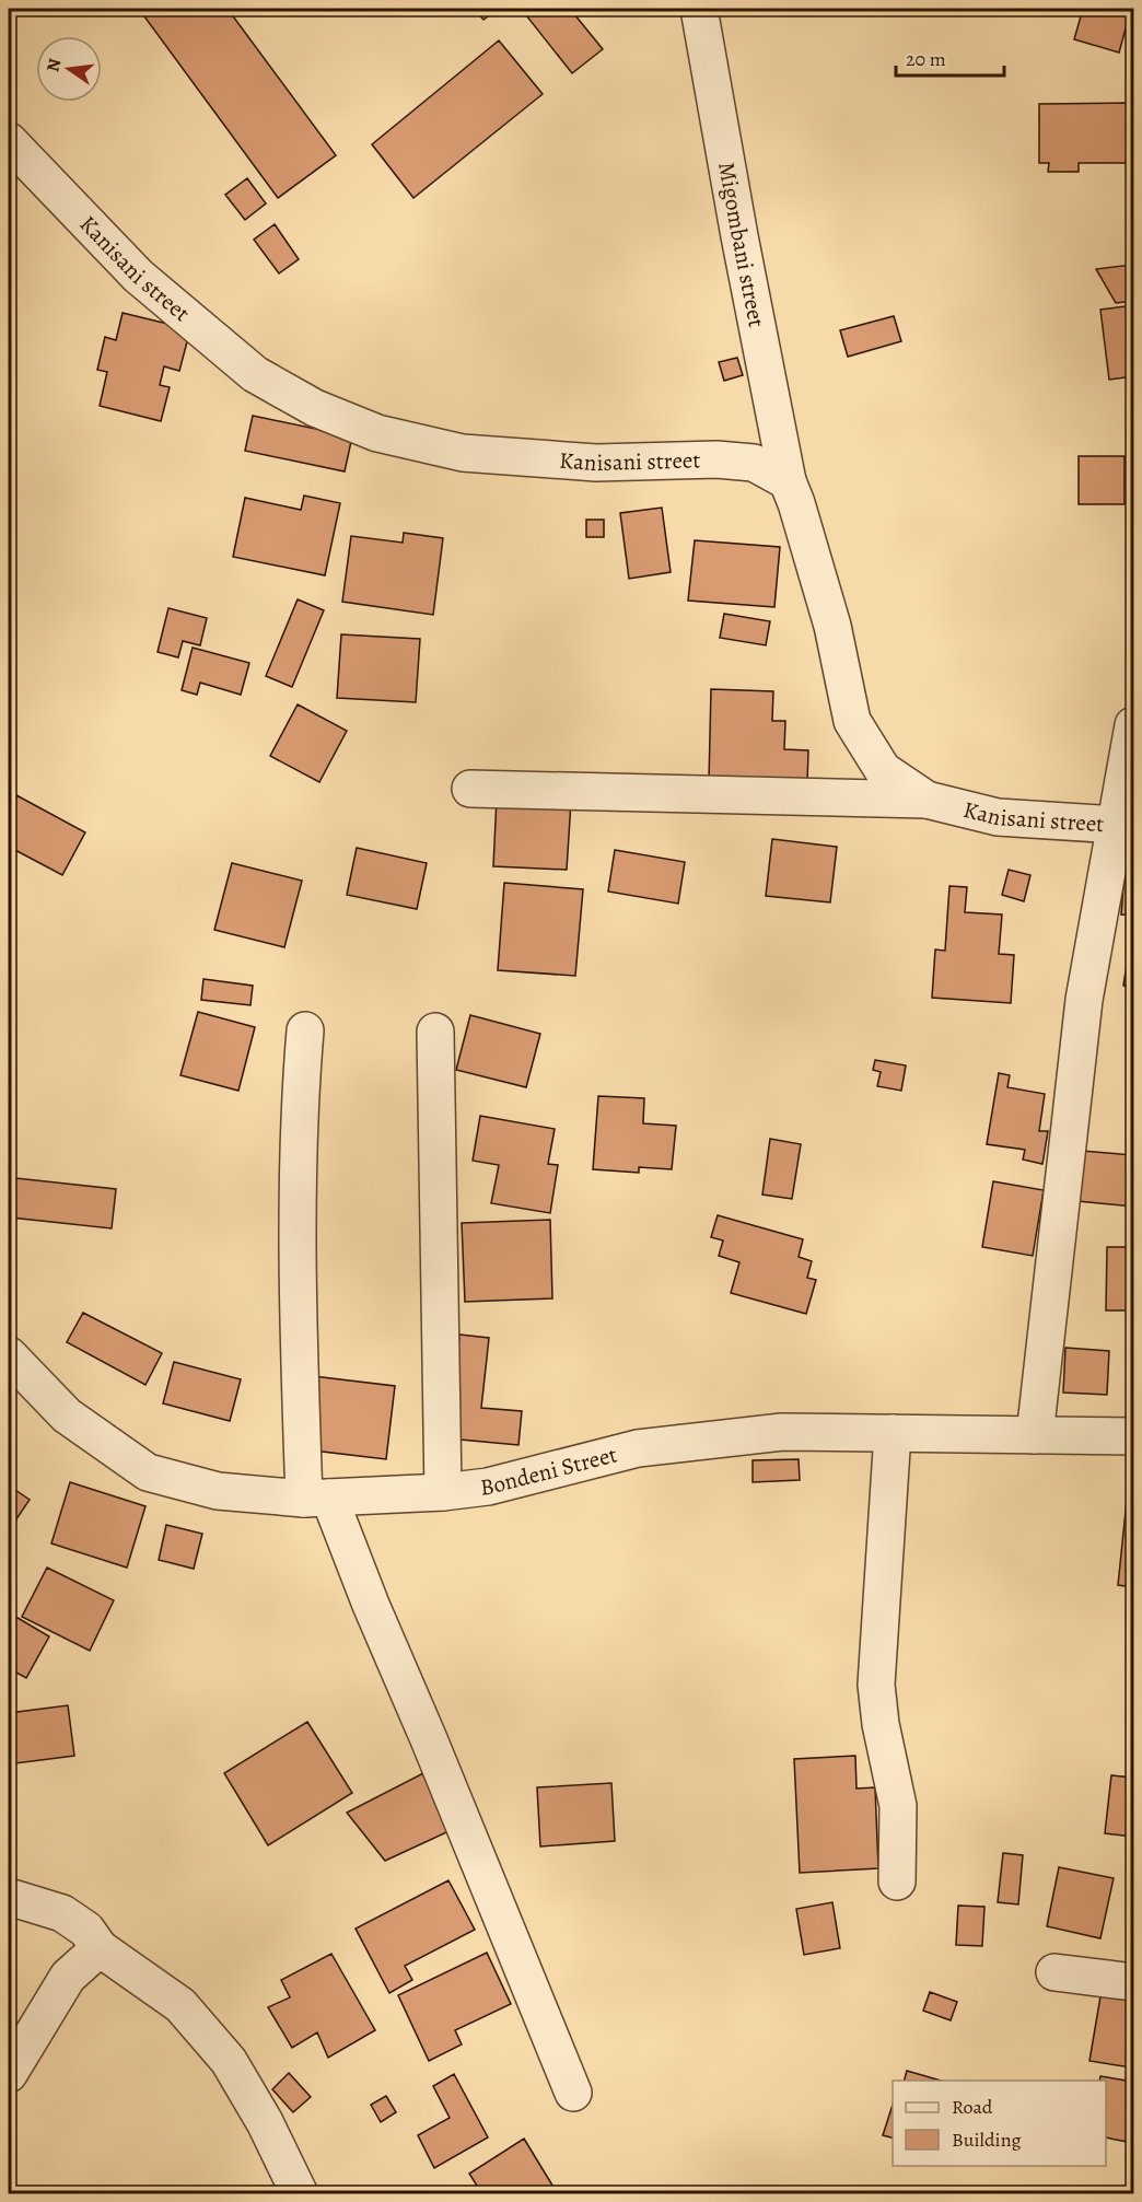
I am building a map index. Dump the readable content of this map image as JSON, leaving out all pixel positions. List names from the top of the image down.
{
  "streets": {
    "street": ["Migombani street", "Kanisani street", "Bondeni Street"]
  },
  "crossings": [
    ["Migombani street", "Kanisani street"]
  ],
  "legend": ["Road", "Building"],
  "scale_bar": "20 m",
  "north": "left"
}
